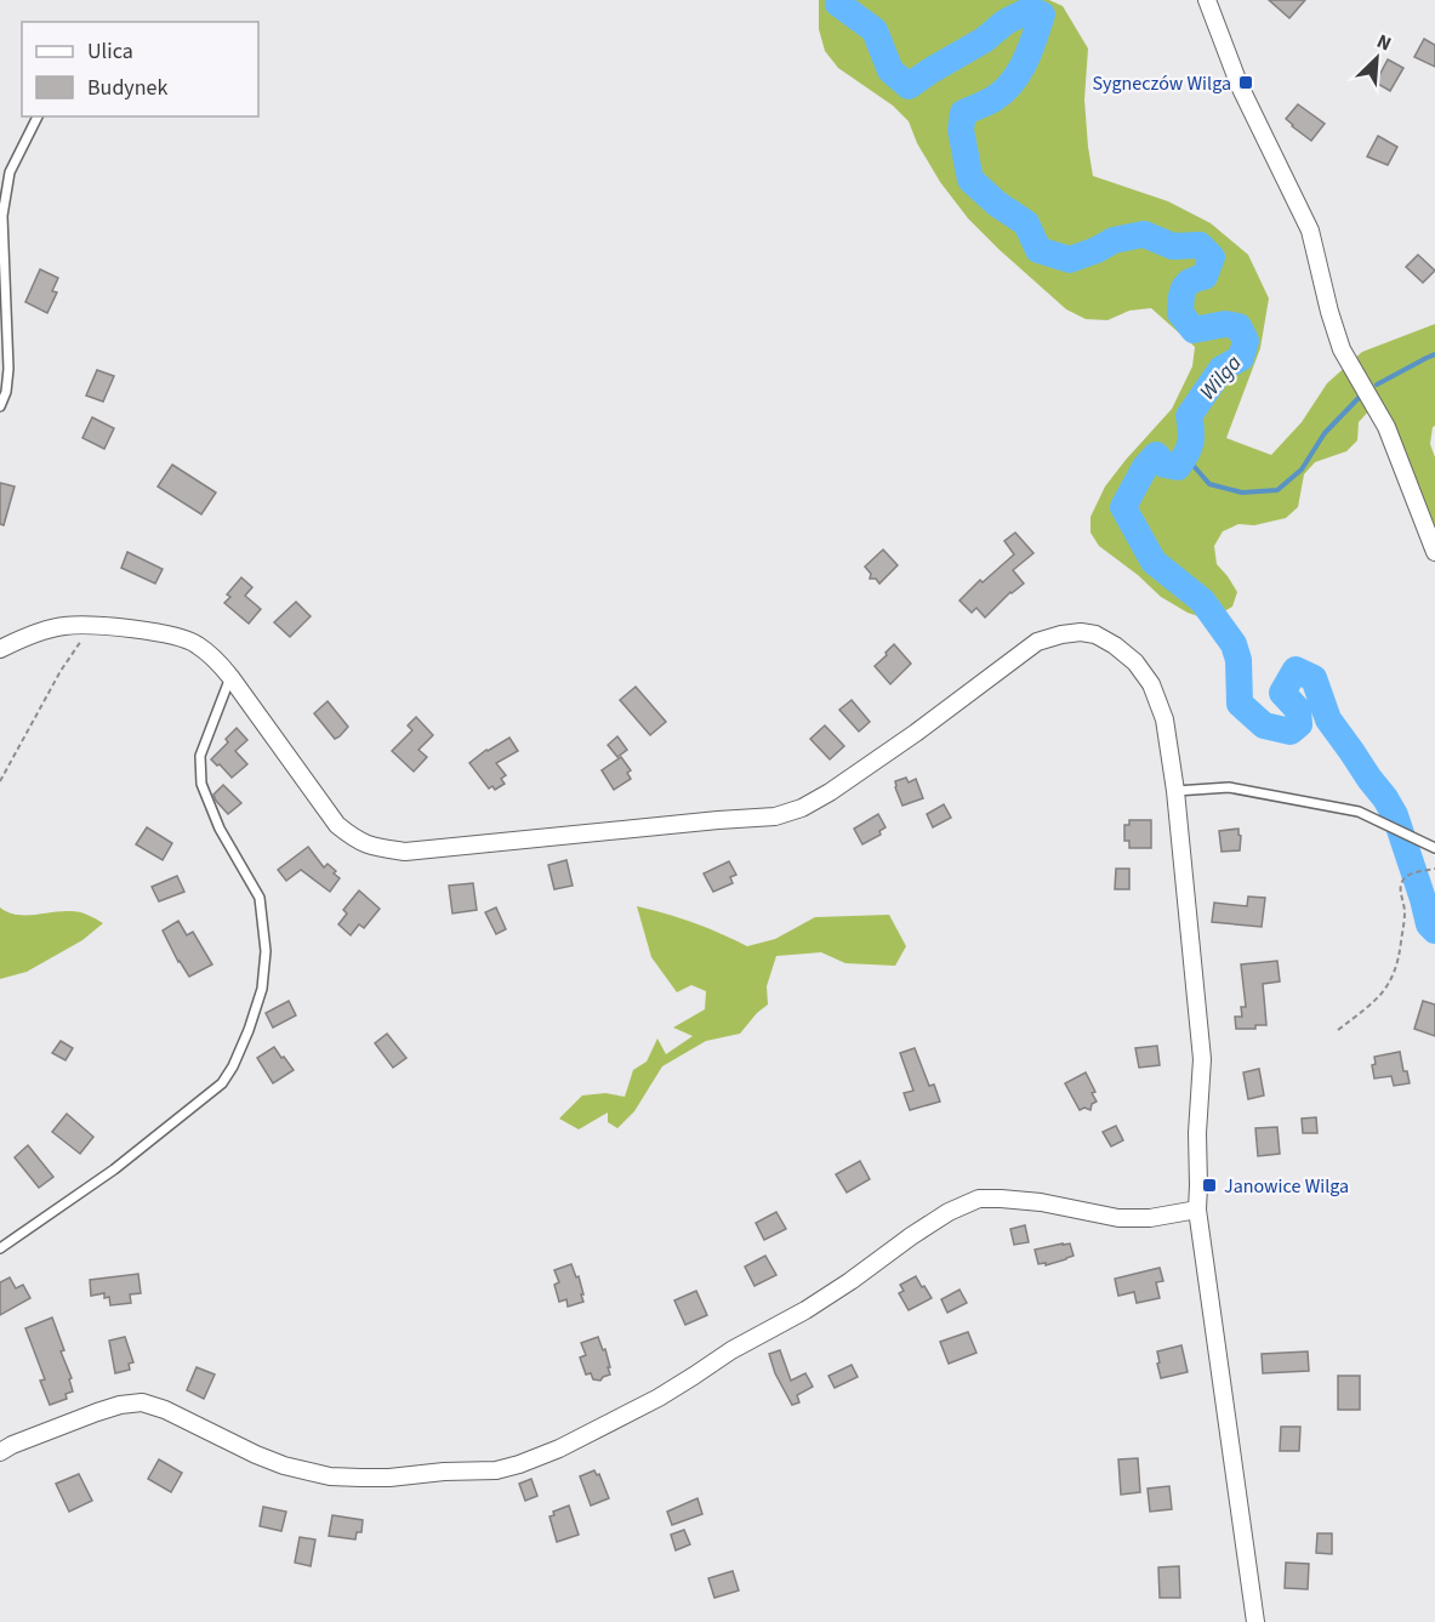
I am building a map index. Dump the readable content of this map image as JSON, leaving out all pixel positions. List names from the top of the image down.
{
  "water": ["Wilga"],
  "places": {
    "transit": ["Sygneczów Wilga", "Janowice Wilga"]
  },
  "legend": ["Ulica", "Budynek"],
  "north": "top right"
}
